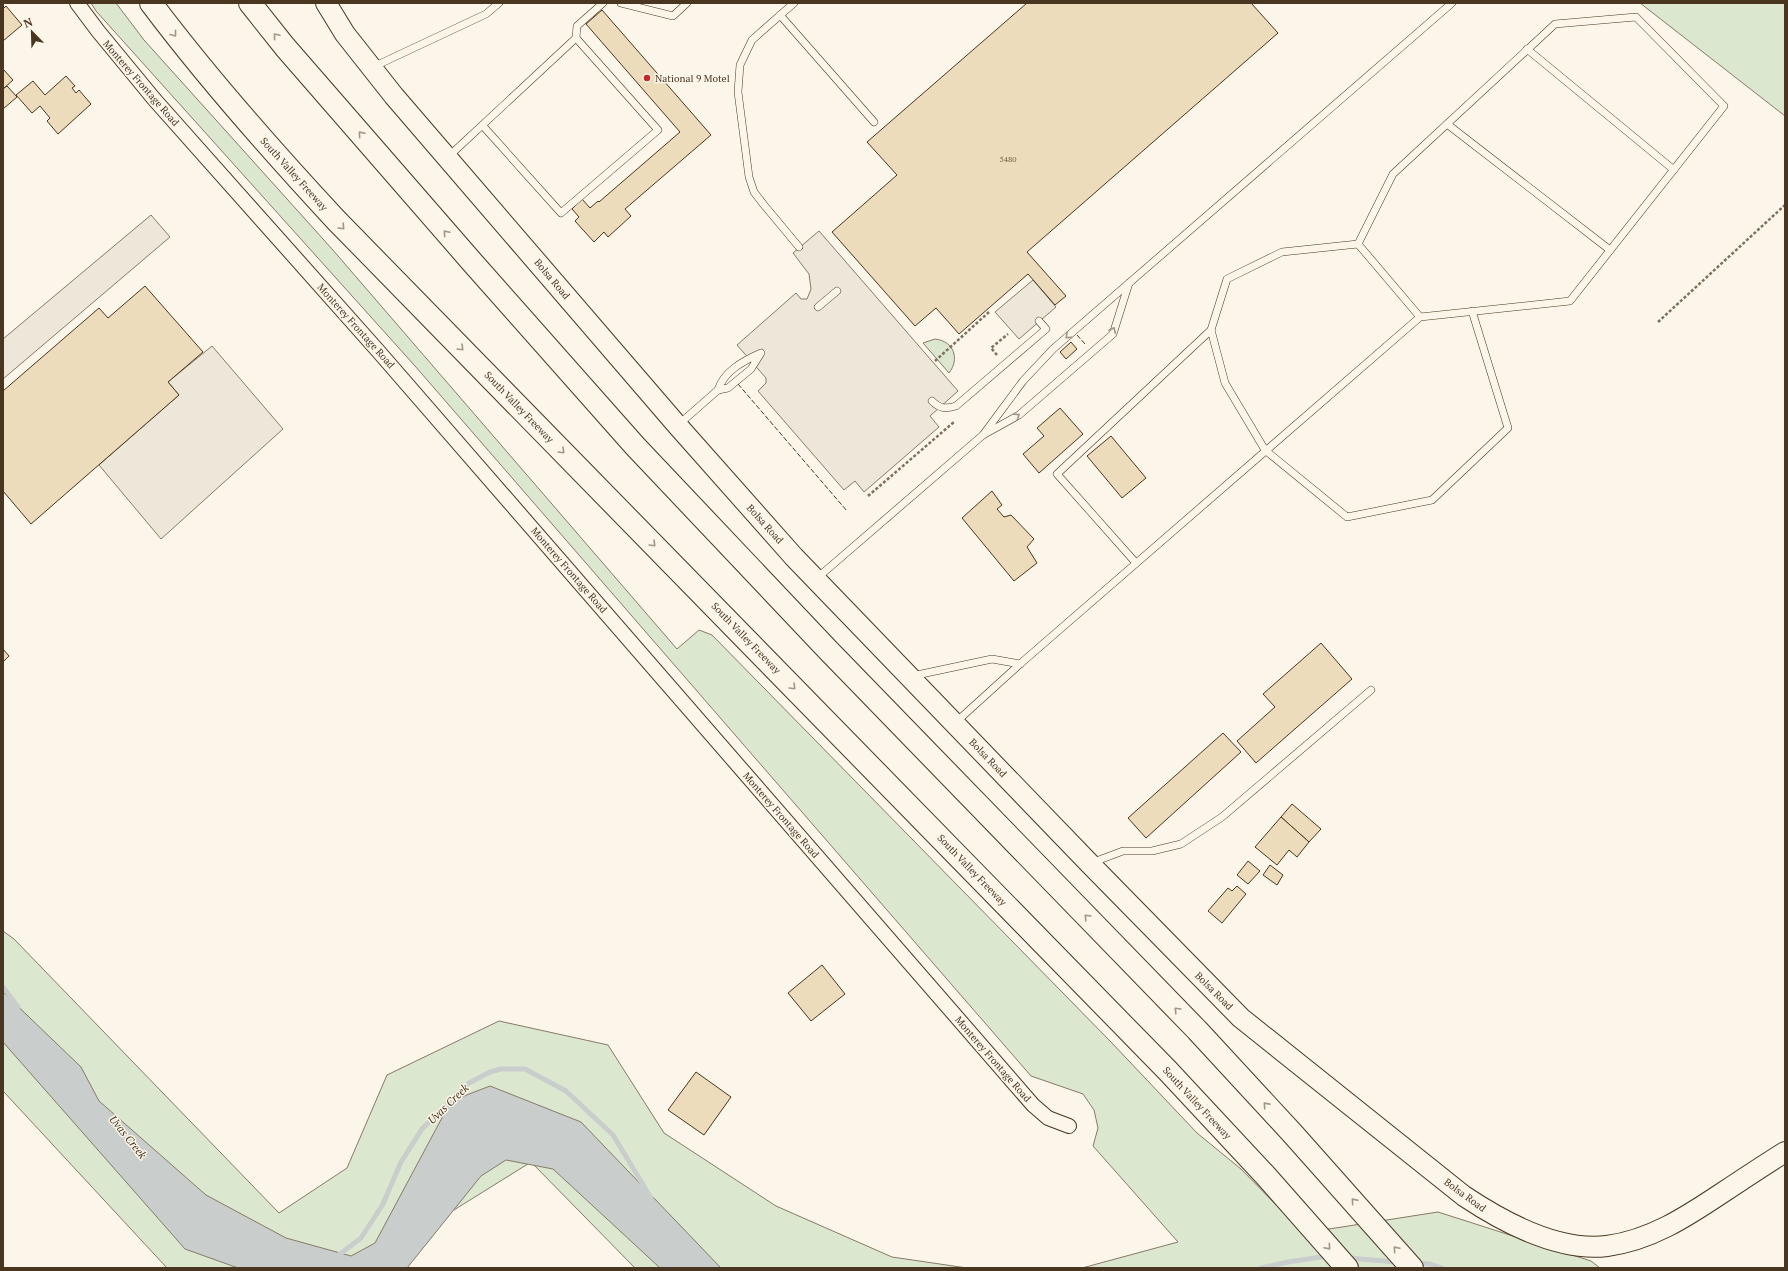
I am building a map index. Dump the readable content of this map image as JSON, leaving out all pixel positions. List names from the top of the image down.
{
  "streets": {
    "highway": ["South Valley Freeway"],
    "main road": ["Bolsa Road"],
    "street": ["Monterey Frontage Road"]
  },
  "water": ["Uvas Creek"],
  "places": ["National 9 Motel"],
  "house_numbers": ["5480"],
  "north": "top left"
}
